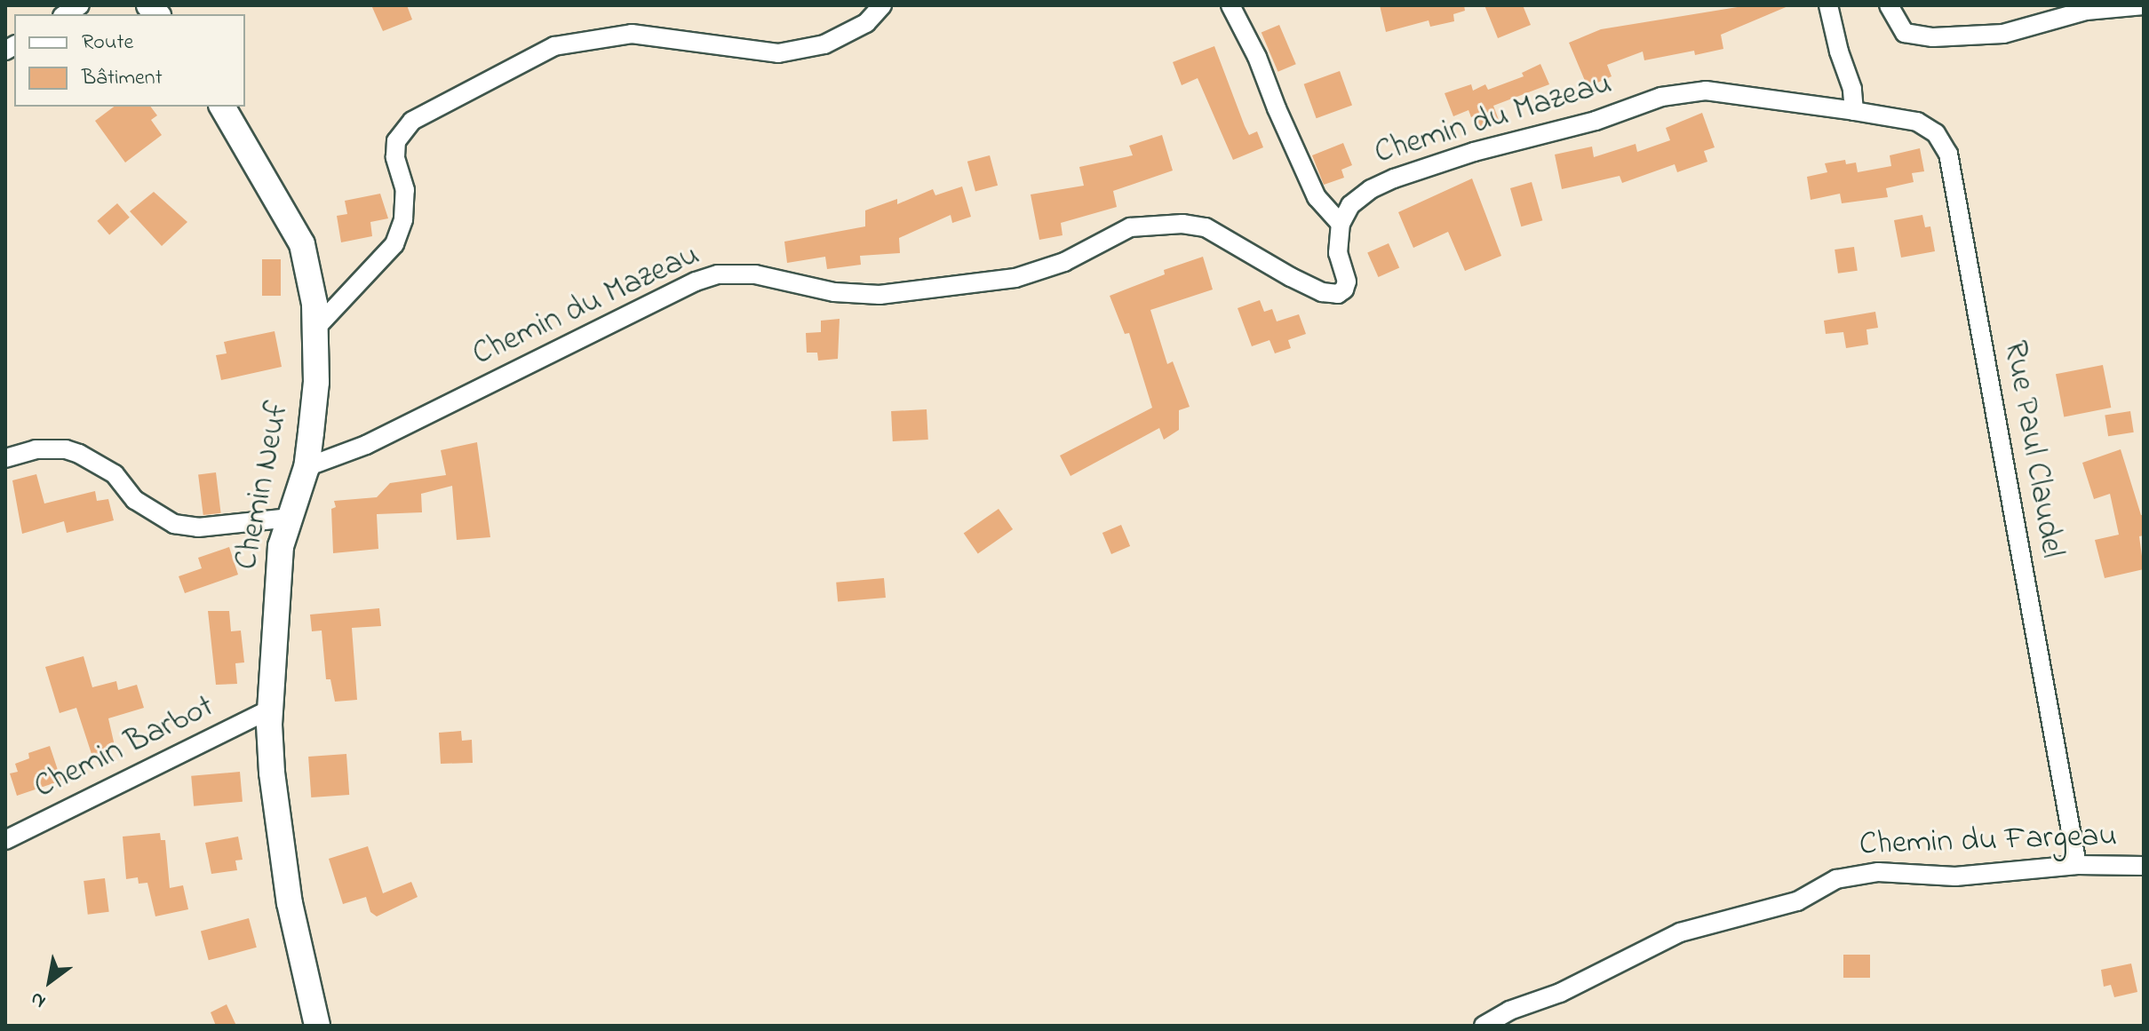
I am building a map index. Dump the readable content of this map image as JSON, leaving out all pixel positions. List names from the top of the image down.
{
  "streets": {
    "main road": ["Chemin Neuf"],
    "street": [
      "Chemin du Mazeau",
      "Rue Paul Claudel",
      "Chemin Barbot",
      "Chemin du Fargeau"
    ]
  },
  "crossings": [
    ["Chemin du Mazeau", "Rue Paul Claudel"],
    ["Chemin du Mazeau", "Chemin Neuf"],
    ["Rue Paul Claudel", "Chemin du Fargeau"],
    ["Chemin Neuf", "Chemin Barbot"]
  ],
  "legend": ["Route", "Bâtiment"],
  "north": "bottom left"
}
